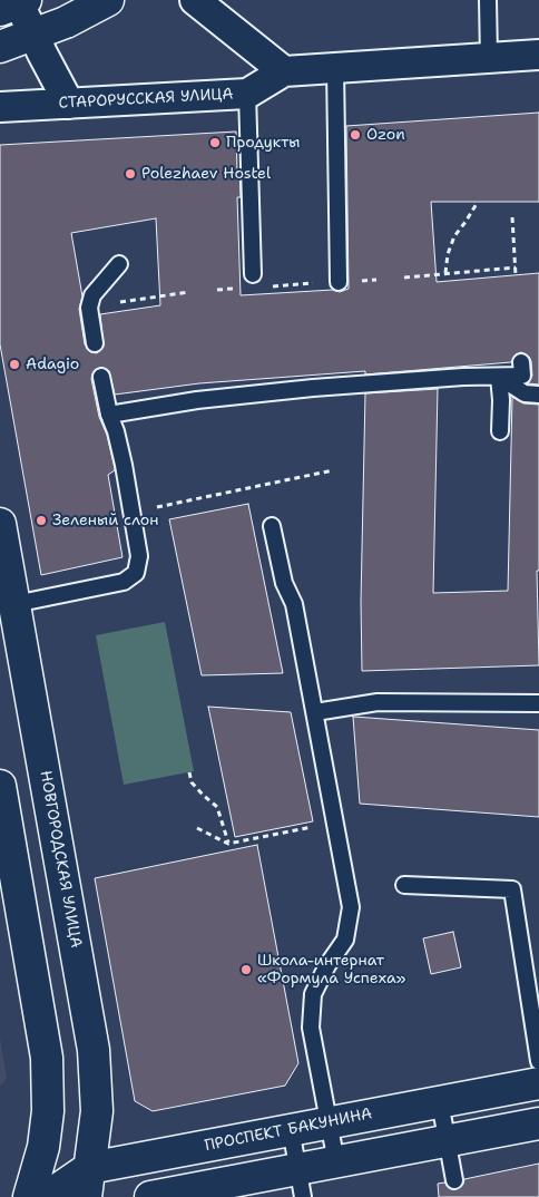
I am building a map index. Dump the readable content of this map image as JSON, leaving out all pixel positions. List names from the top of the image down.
{
  "streets": {
    "street": ["СТАРОРУССКАЯ УЛИЦА", "НОВГОРОДСКАЯ УЛИЦА", "ПРОСПЕКТ БАКУНИНА"]
  },
  "crossings": [
    ["НОВГОРОДСКАЯ УЛИЦА", "ПРОСПЕКТ БАКУНИНА"]
  ],
  "places": [
    "Ozon",
    "Продукты",
    "Polezhaev Hostel",
    "Adagio",
    "Зеленый слон",
    "Школа-интернат «Формула Успеха»"
  ]
}
